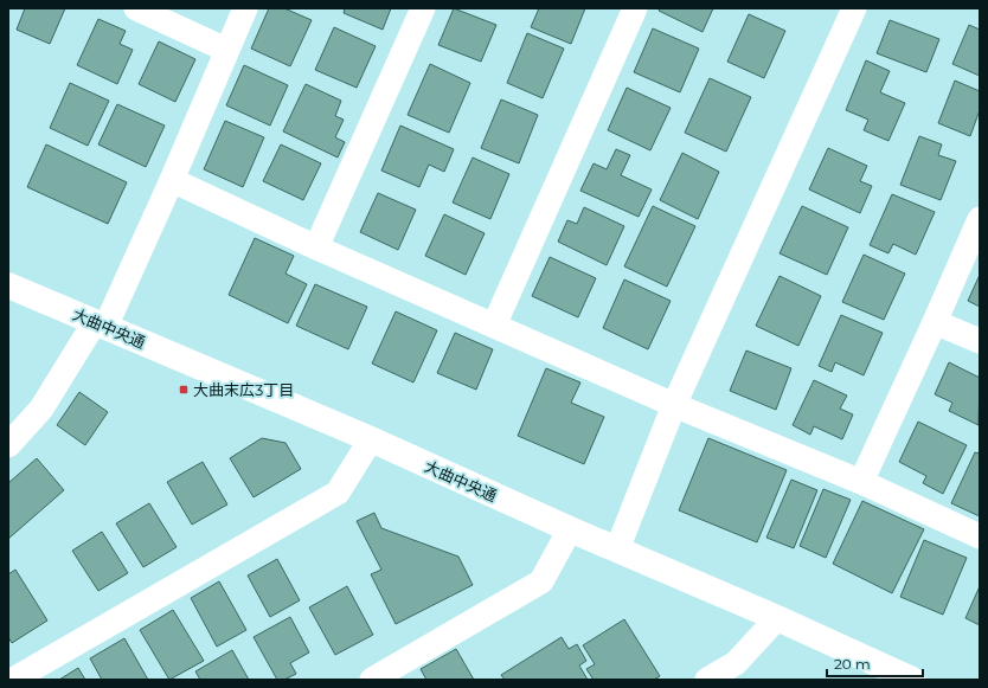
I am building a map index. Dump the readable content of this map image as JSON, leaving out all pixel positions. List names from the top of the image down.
{
  "streets": {
    "main road": ["大曲中央通"]
  },
  "places": {
    "transit": ["大曲末広3丁目"]
  },
  "scale_bar": "20 m"
}
